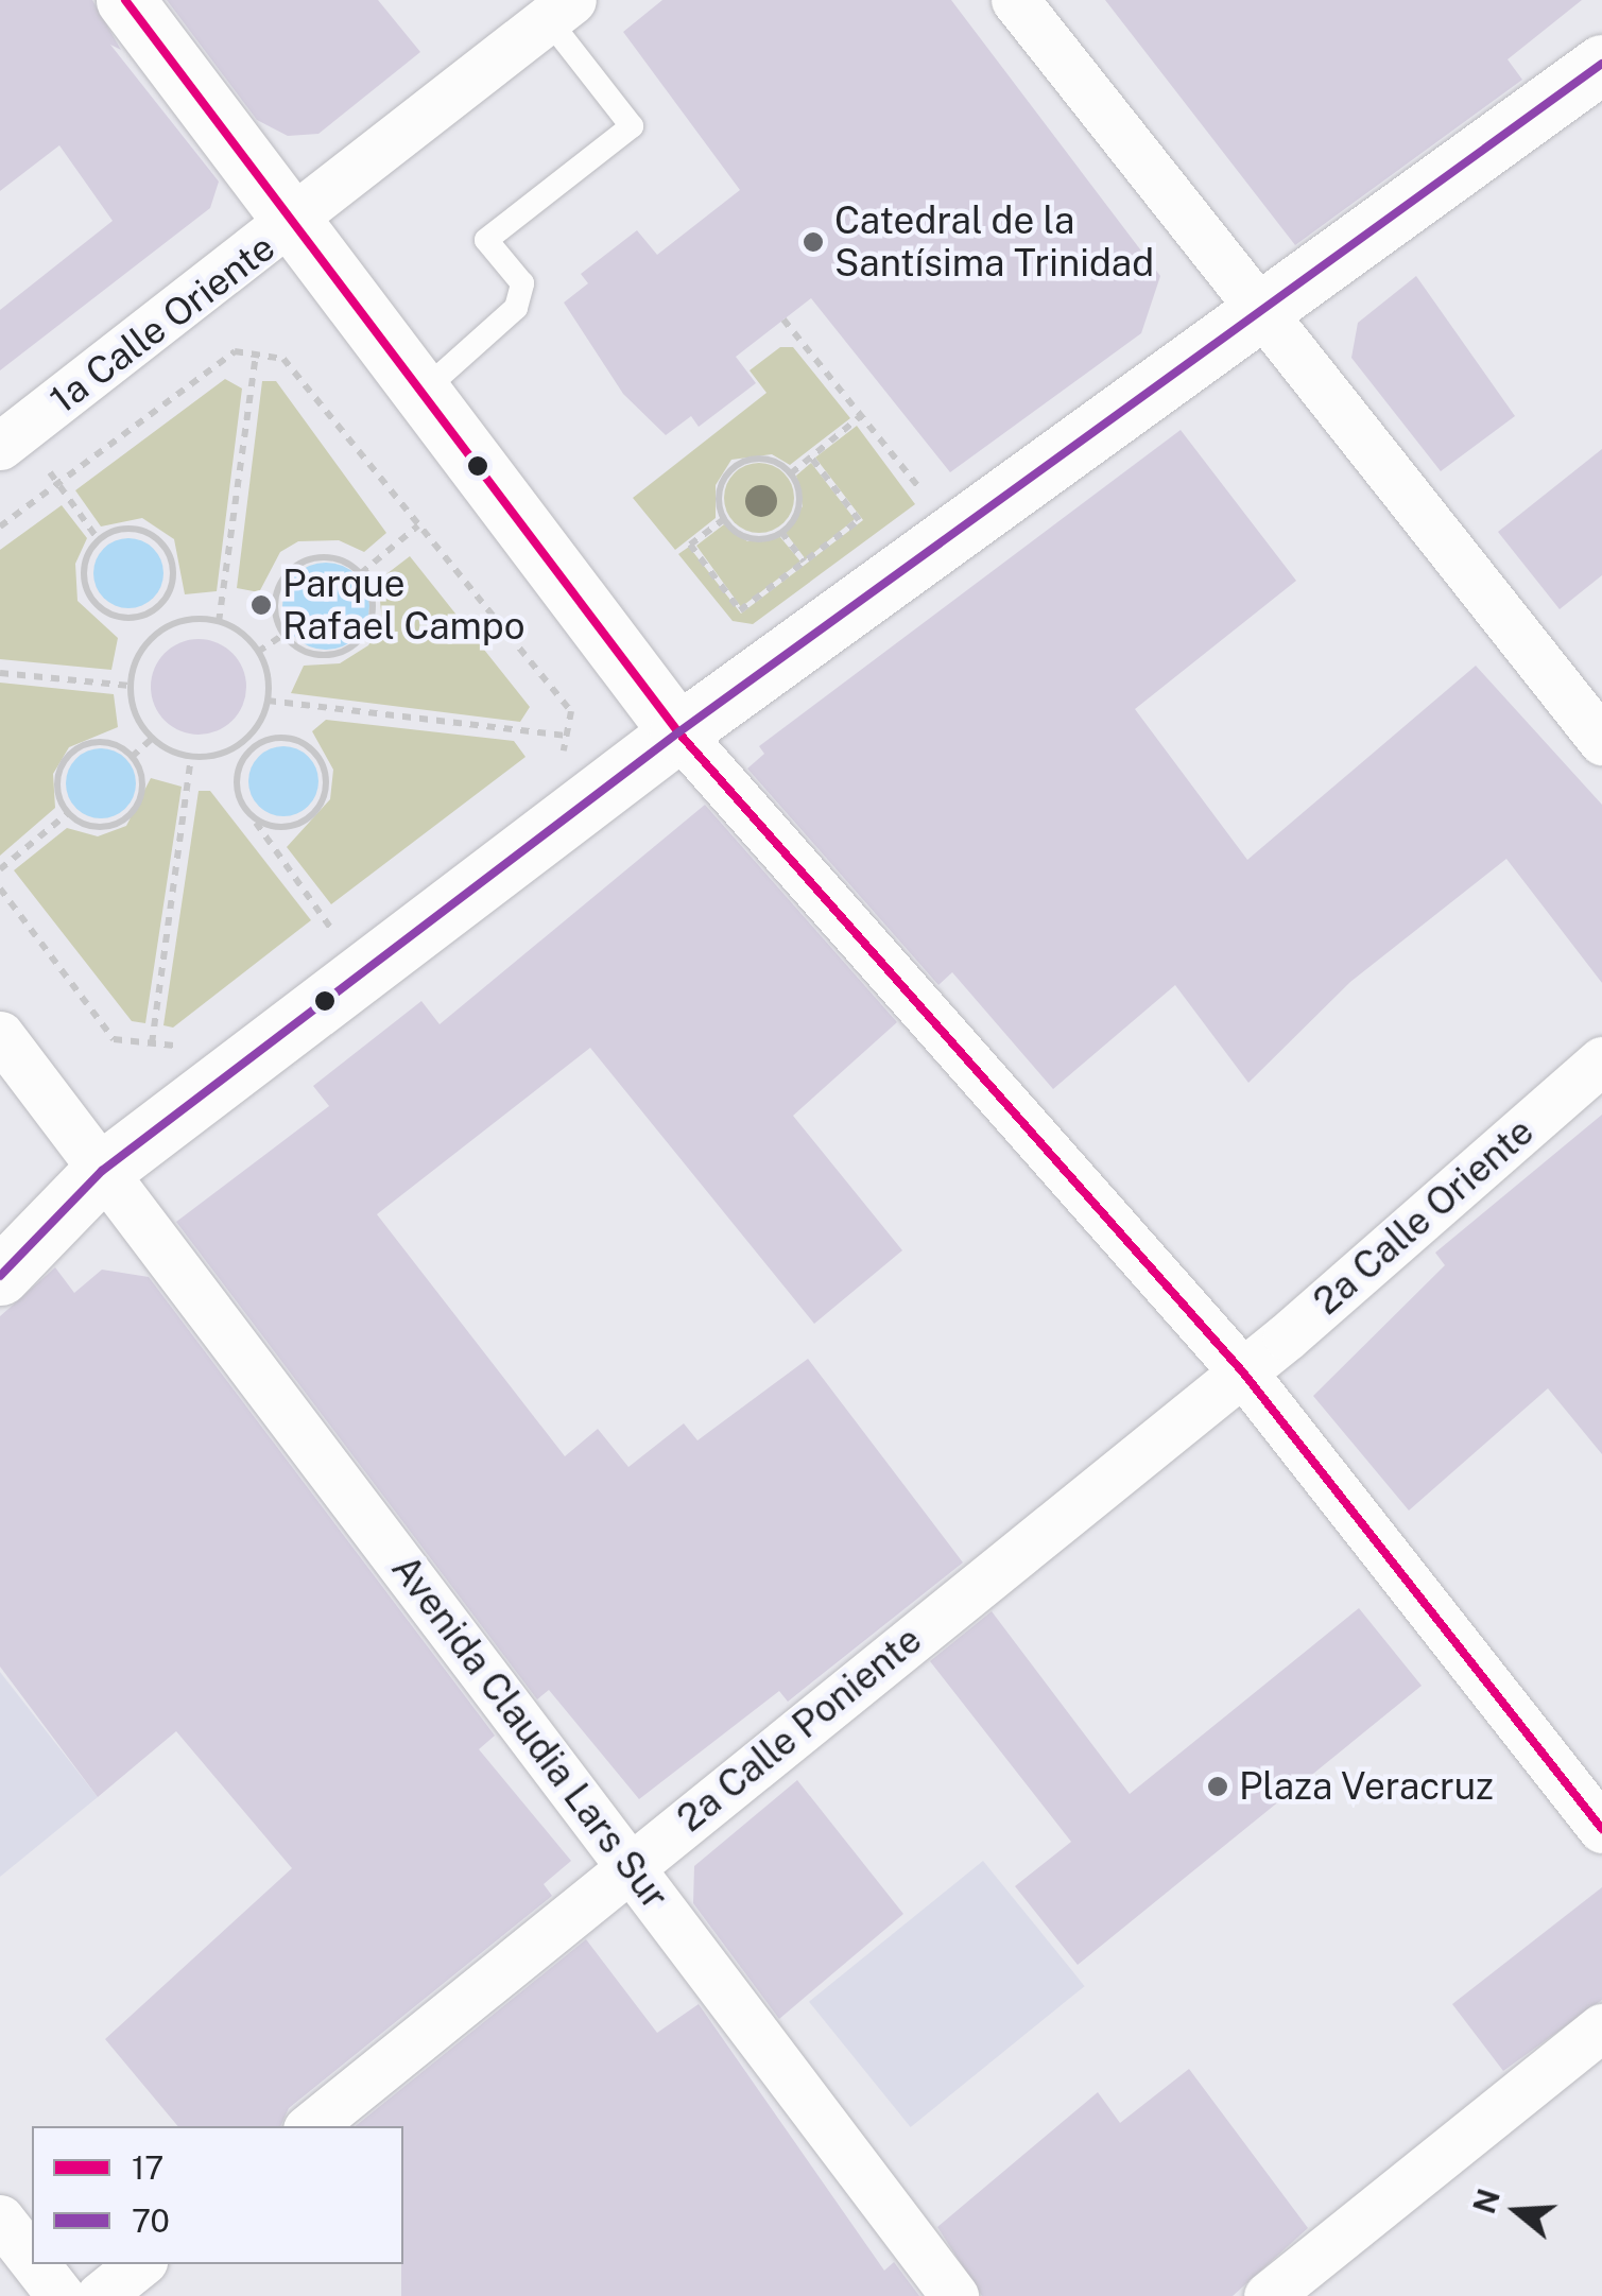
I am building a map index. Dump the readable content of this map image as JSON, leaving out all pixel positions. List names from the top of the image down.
{
  "streets": {
    "street": [
      "1a Calle Oriente",
      "2a Calle Oriente",
      "2a Calle Poniente",
      "Avenida Claudia Lars Sur"
    ]
  },
  "crossings": [
    ["2a Calle Oriente", "2a Calle Poniente"],
    ["2a Calle Poniente", "Avenida Claudia Lars Sur"]
  ],
  "places": ["Catedral de la Santísima Trinidad", "Parque Rafael Campo", "Plaza Veracruz"],
  "lines": ["transit line 17", "transit line 70"],
  "legend": ["17", "70"],
  "north": "left"
}
